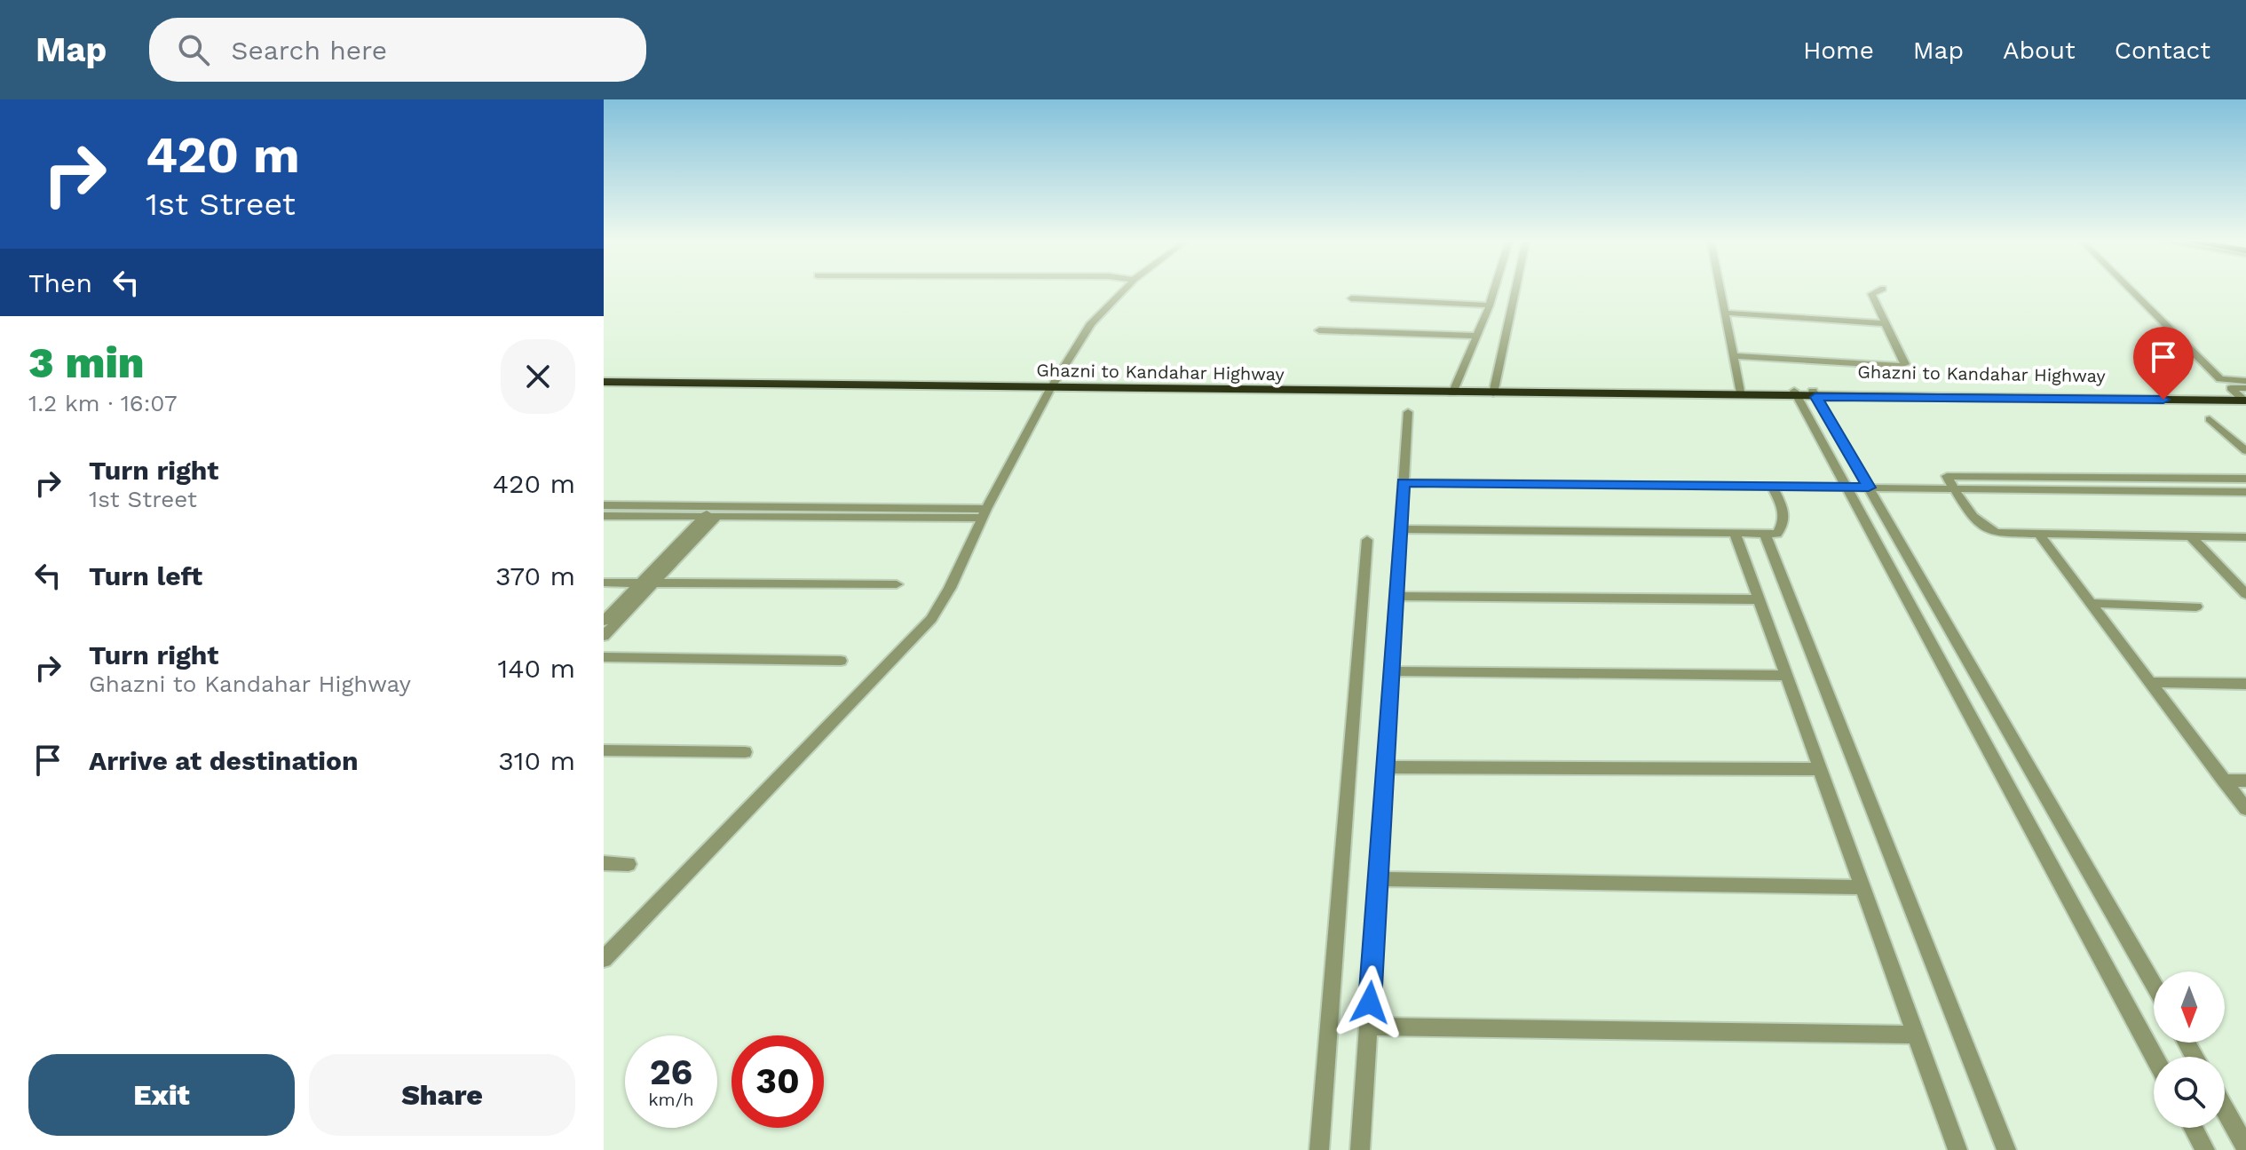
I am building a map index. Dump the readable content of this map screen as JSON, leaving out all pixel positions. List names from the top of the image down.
{
  "streets": {
    "highway": ["Ghazni to Kandahar Highway"]
  },
  "north": "bottom",
  "page": {
    "header": "Map",
    "search": "Search here",
    "nav": [
      "Home",
      "Map",
      "About",
      "Contact"
    ],
    "turn": ["420 m", "1st Street"],
    "then": "Then",
    "heading": ["3 min", "1.2 km · 16:07"],
    "list": [
      {
        "name": "Turn right",
        "note": "1st Street",
        "value": "420 m"
      },
      {
        "name": "Turn left",
        "value": "370 m"
      },
      {
        "name": "Turn right",
        "note": "Ghazni to Kandahar Highway",
        "value": "140 m"
      },
      {
        "name": "Arrive at destination",
        "value": "310 m"
      }
    ],
    "speed": "26 km/h",
    "limit": "30",
    "buttons": ["Exit", "Share"]
  }
}
